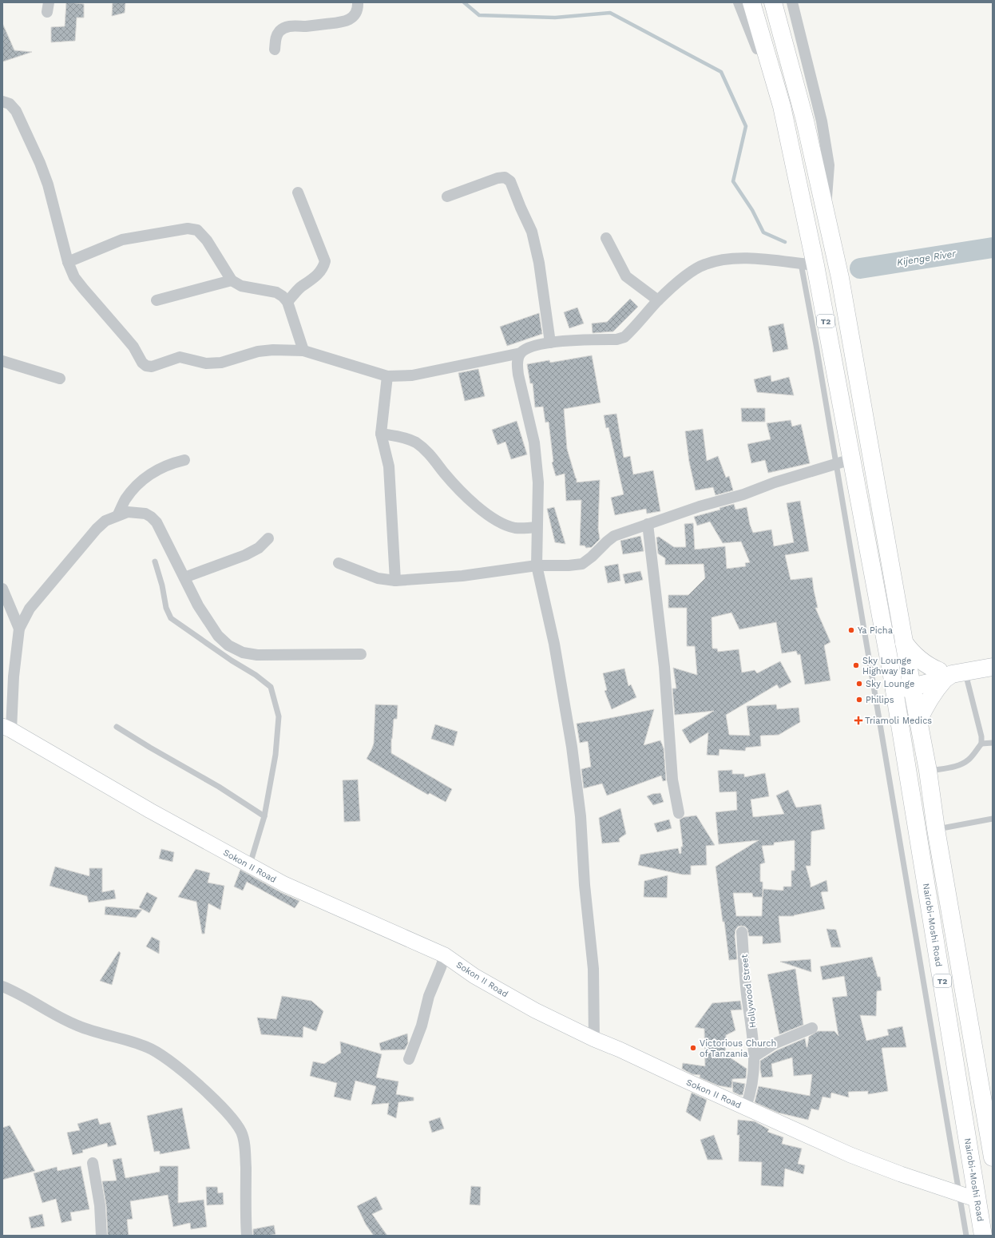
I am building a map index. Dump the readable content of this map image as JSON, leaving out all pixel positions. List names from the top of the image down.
{
  "streets": {
    "main road": ["T2", "Nairobi-Moshi Road"],
    "street": ["Sokon II Road", "Hollywood Street"]
  },
  "crossings": [
    ["T2", "Nairobi-Moshi Road"],
    ["Sokon II Road", "Nairobi-Moshi Road"],
    ["Sokon II Road", "Hollywood Street"]
  ],
  "water": ["Kijenge River"],
  "places": {
    "other": [
      "Ya Picha",
      "Sky Lounge Highway Bar",
      "Sky Lounge",
      "Philips",
      "Victorious Church of Tanzania"
    ],
    "health": ["Triamoli Medics"]
  }
}
